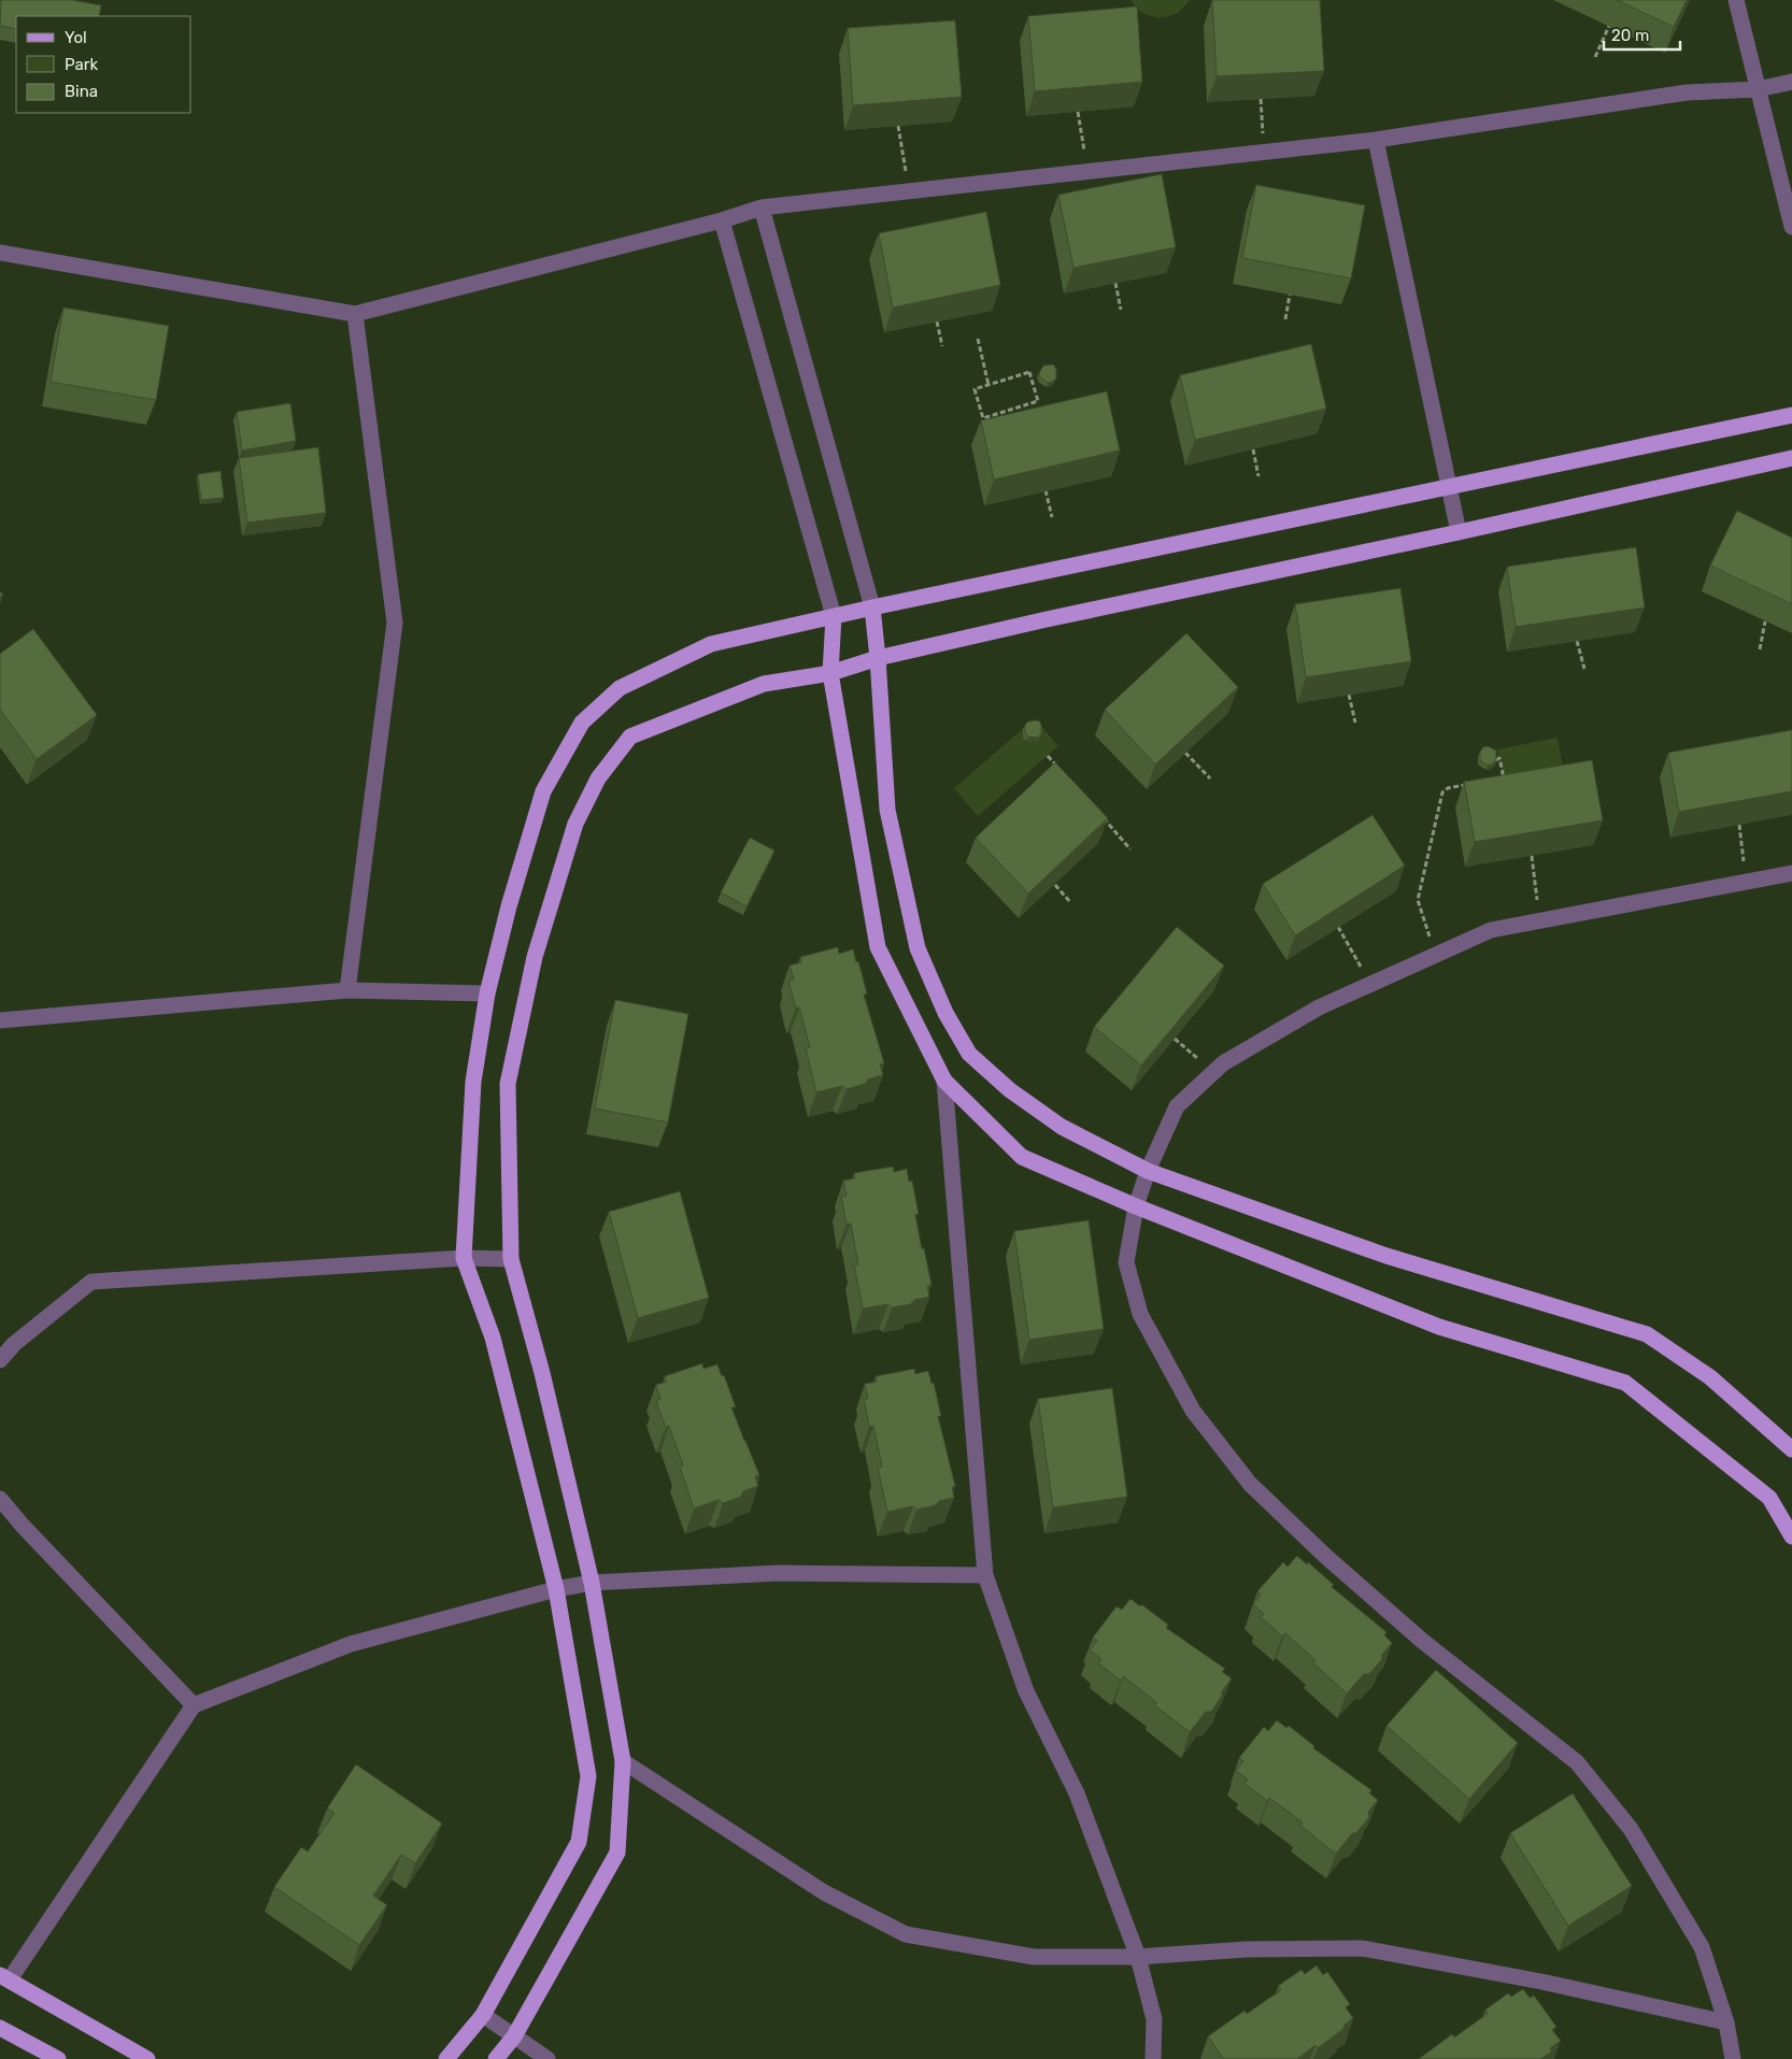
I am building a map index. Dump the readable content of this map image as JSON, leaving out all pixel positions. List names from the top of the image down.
{
  "legend": ["Yol", "Park", "Bina"],
  "scale_bar": "20 m"
}
